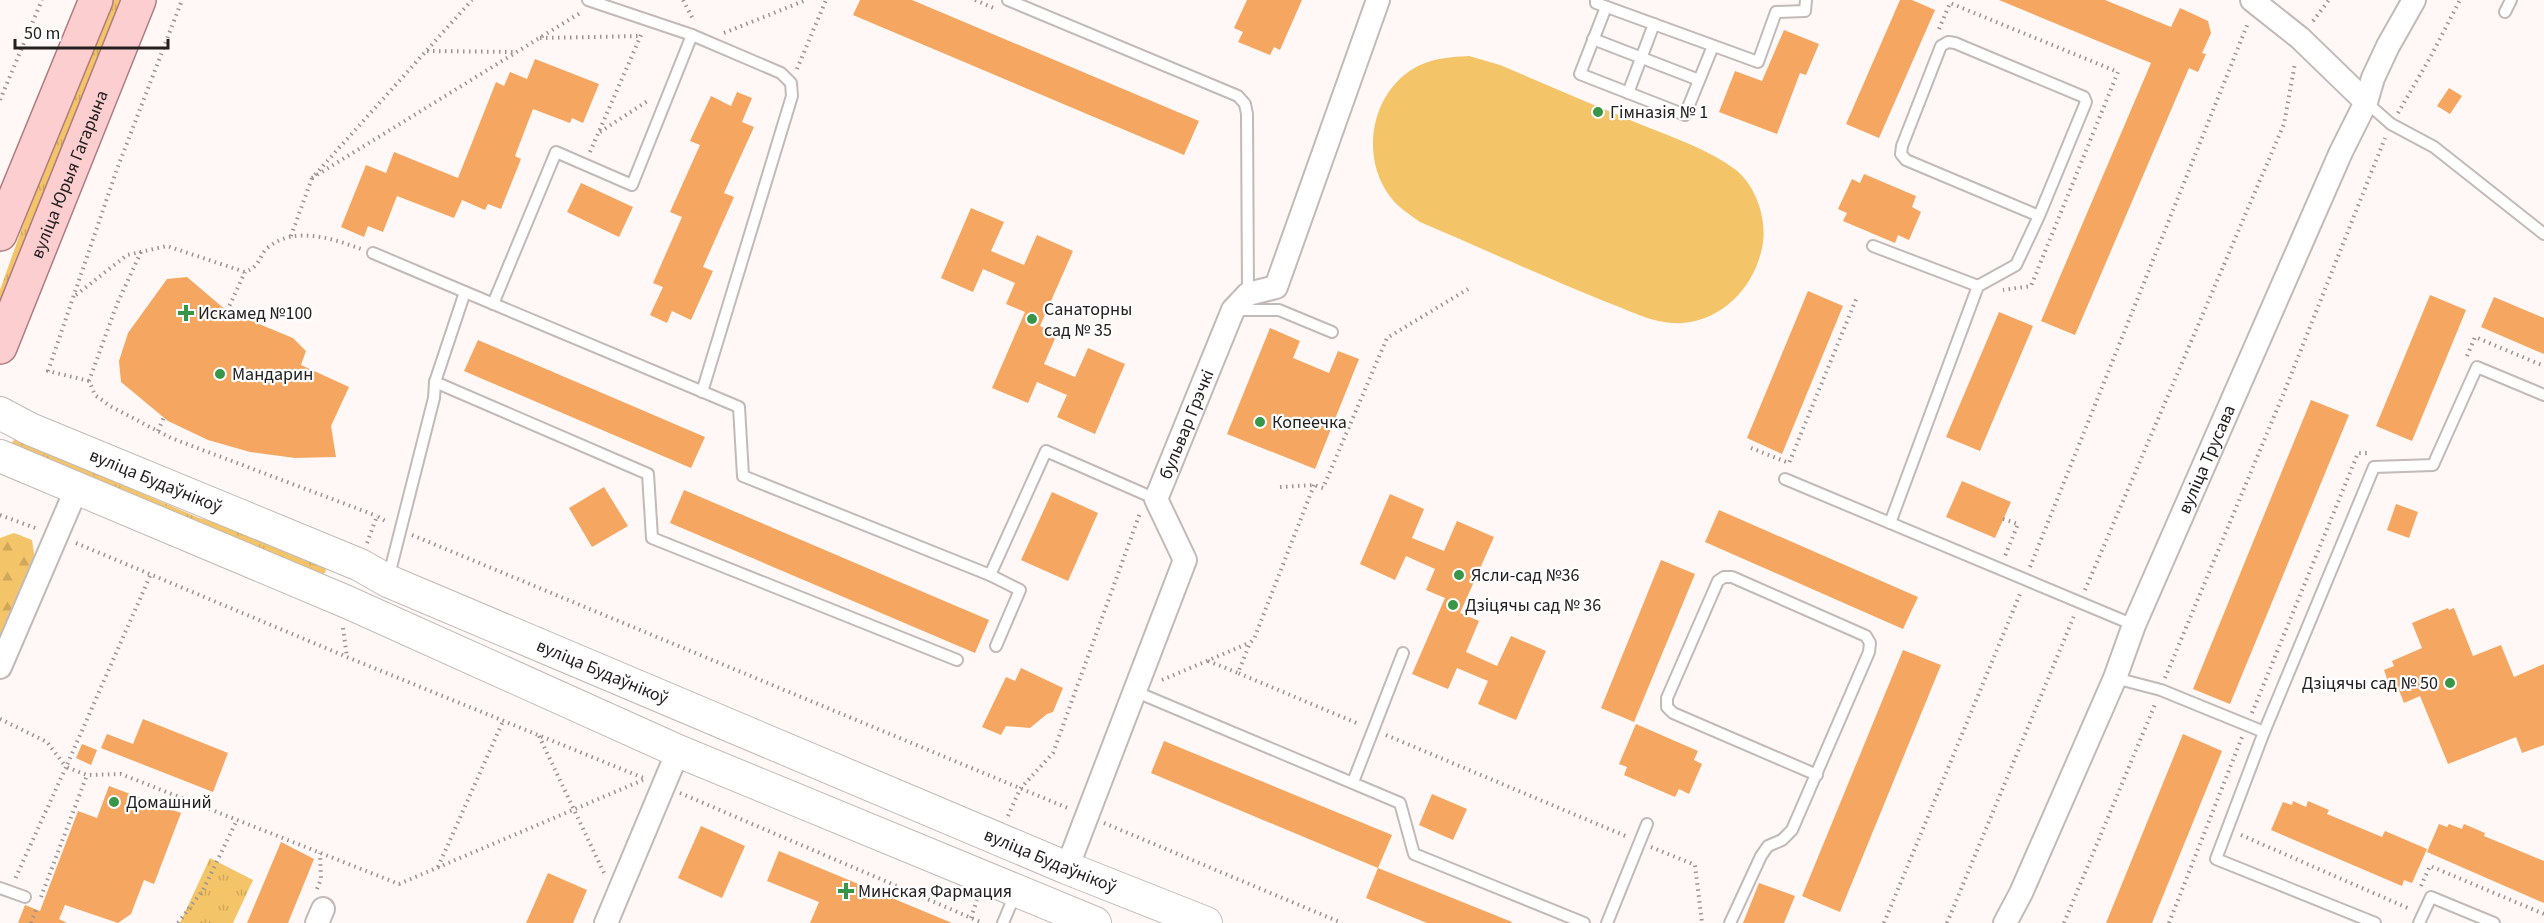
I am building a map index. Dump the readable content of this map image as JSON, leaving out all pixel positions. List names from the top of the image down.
{
  "streets": {
    "main road": ["вуліца Юрыя Гагарына"],
    "street": ["бульвар Грэчкі", "вуліца Трусава", "вуліца Будаўнікоў"]
  },
  "crossings": [
    ["бульвар Грэчкі", "вуліца Будаўнікоў"]
  ],
  "places": {
    "other": [
      "Гімназія № 1",
      "Санаторны сад № 35",
      "Мандарин",
      "Копеечка",
      "Ясли-сад №36",
      "Дзіцячы сад № 36",
      "Дзіцячы сад № 50",
      "Домашний"
    ],
    "health": ["Искамед №100", "Минская Фармация"]
  },
  "scale_bar": "50 m"
}
